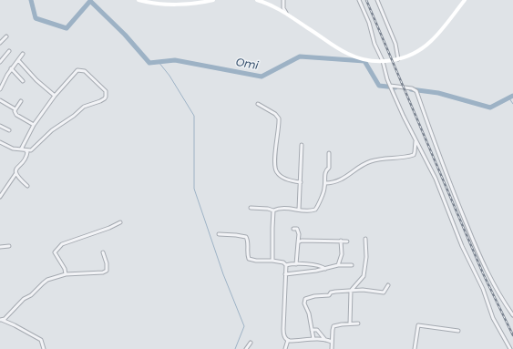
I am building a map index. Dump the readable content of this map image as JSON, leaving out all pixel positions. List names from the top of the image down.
{
  "water": ["Omi"]
}
